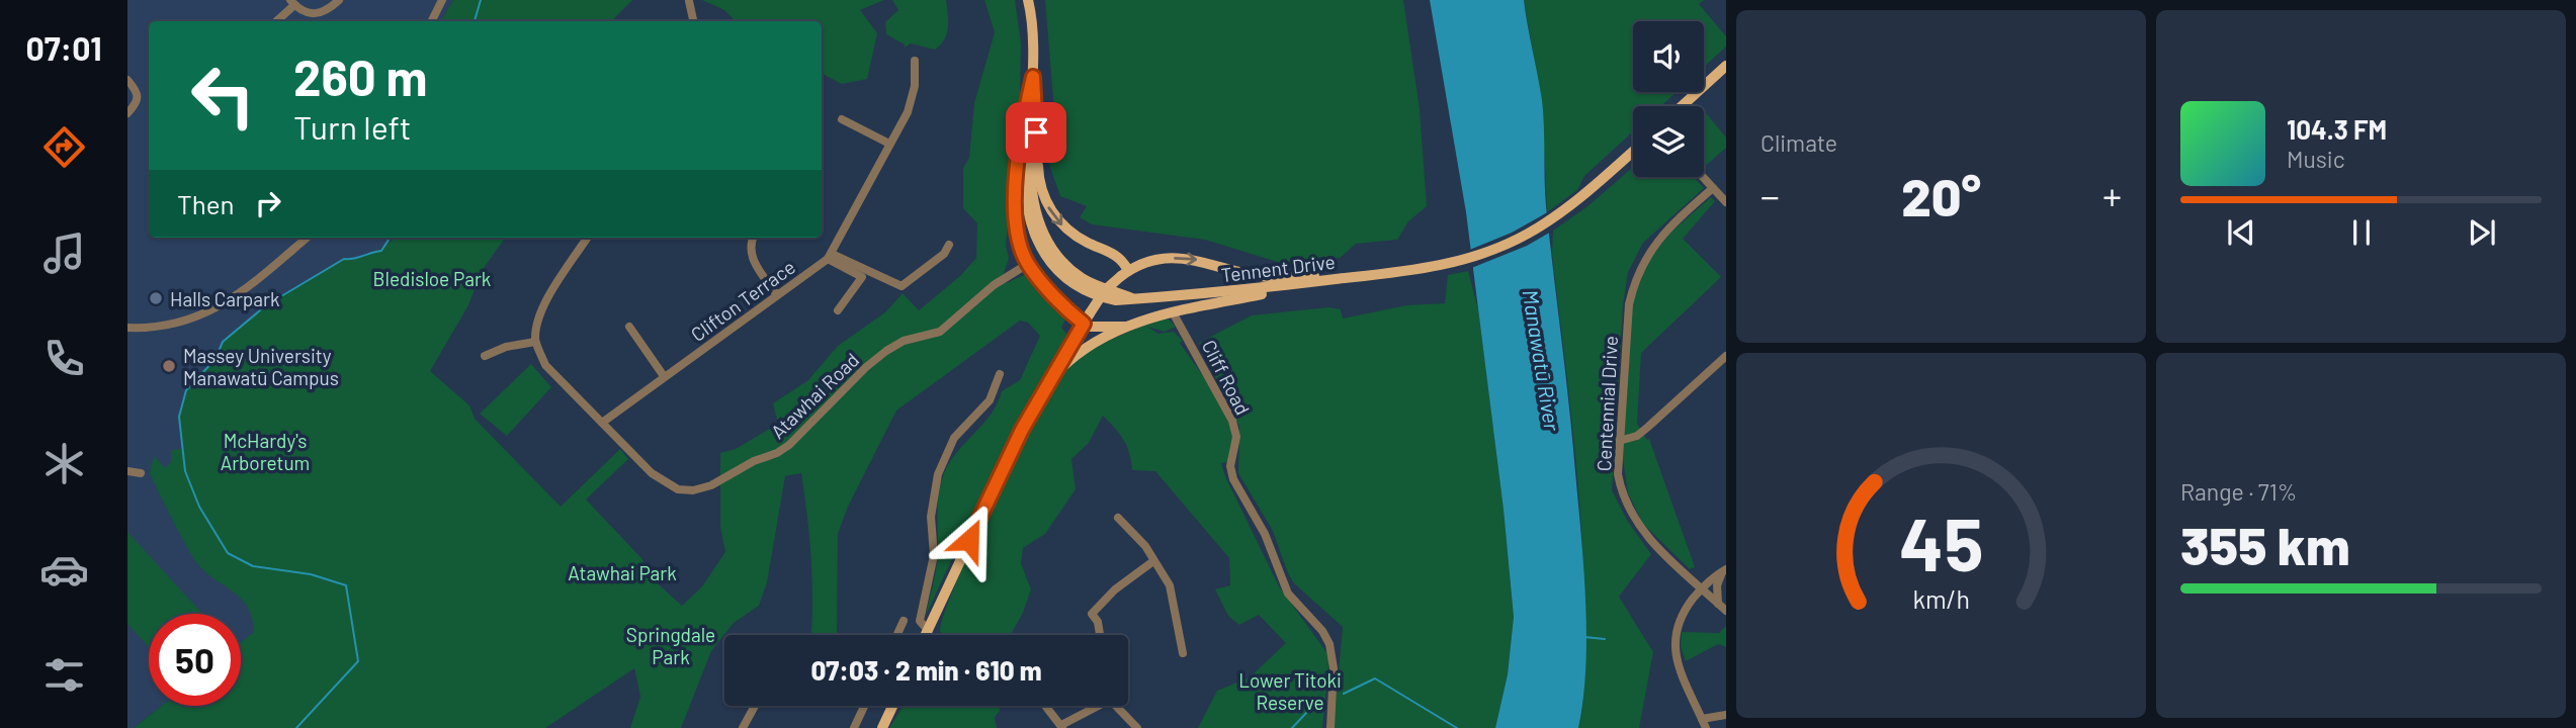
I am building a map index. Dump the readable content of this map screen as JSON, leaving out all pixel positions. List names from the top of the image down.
{
  "streets": {
    "main road": ["Tennent Drive"],
    "street": [
      "Clifton Terrace",
      "Cliff Road",
      "Atawhai Road",
      "Centennial Drive"
    ]
  },
  "crossings": [
    ["Clifton Terrace", "Atawhai Road"]
  ],
  "water": ["Manawatū River"],
  "parks": [
    "Bledisloe Park",
    "McHardy's Arboretum",
    "Atawhai Park",
    "Springdale Park",
    "Lower Titoki Reserve"
  ],
  "places": ["Halls Carpark", "Massey University Manawatū Campus"],
  "page": {
    "tabs": "07:01",
    "tile": [
      "Climate",
      ["Range · 71%", "355 km"]
    ],
    "turn": ["260 m", "Turn left"],
    "song": ["104.3 FM", "Music"],
    "heat": ["−", "20°", "+"],
    "then": "Then",
    "limit": "50",
    "trip": "07:03 · 2 min · 610 m",
    "gauge": ["45", "km/h"]
  }
}
